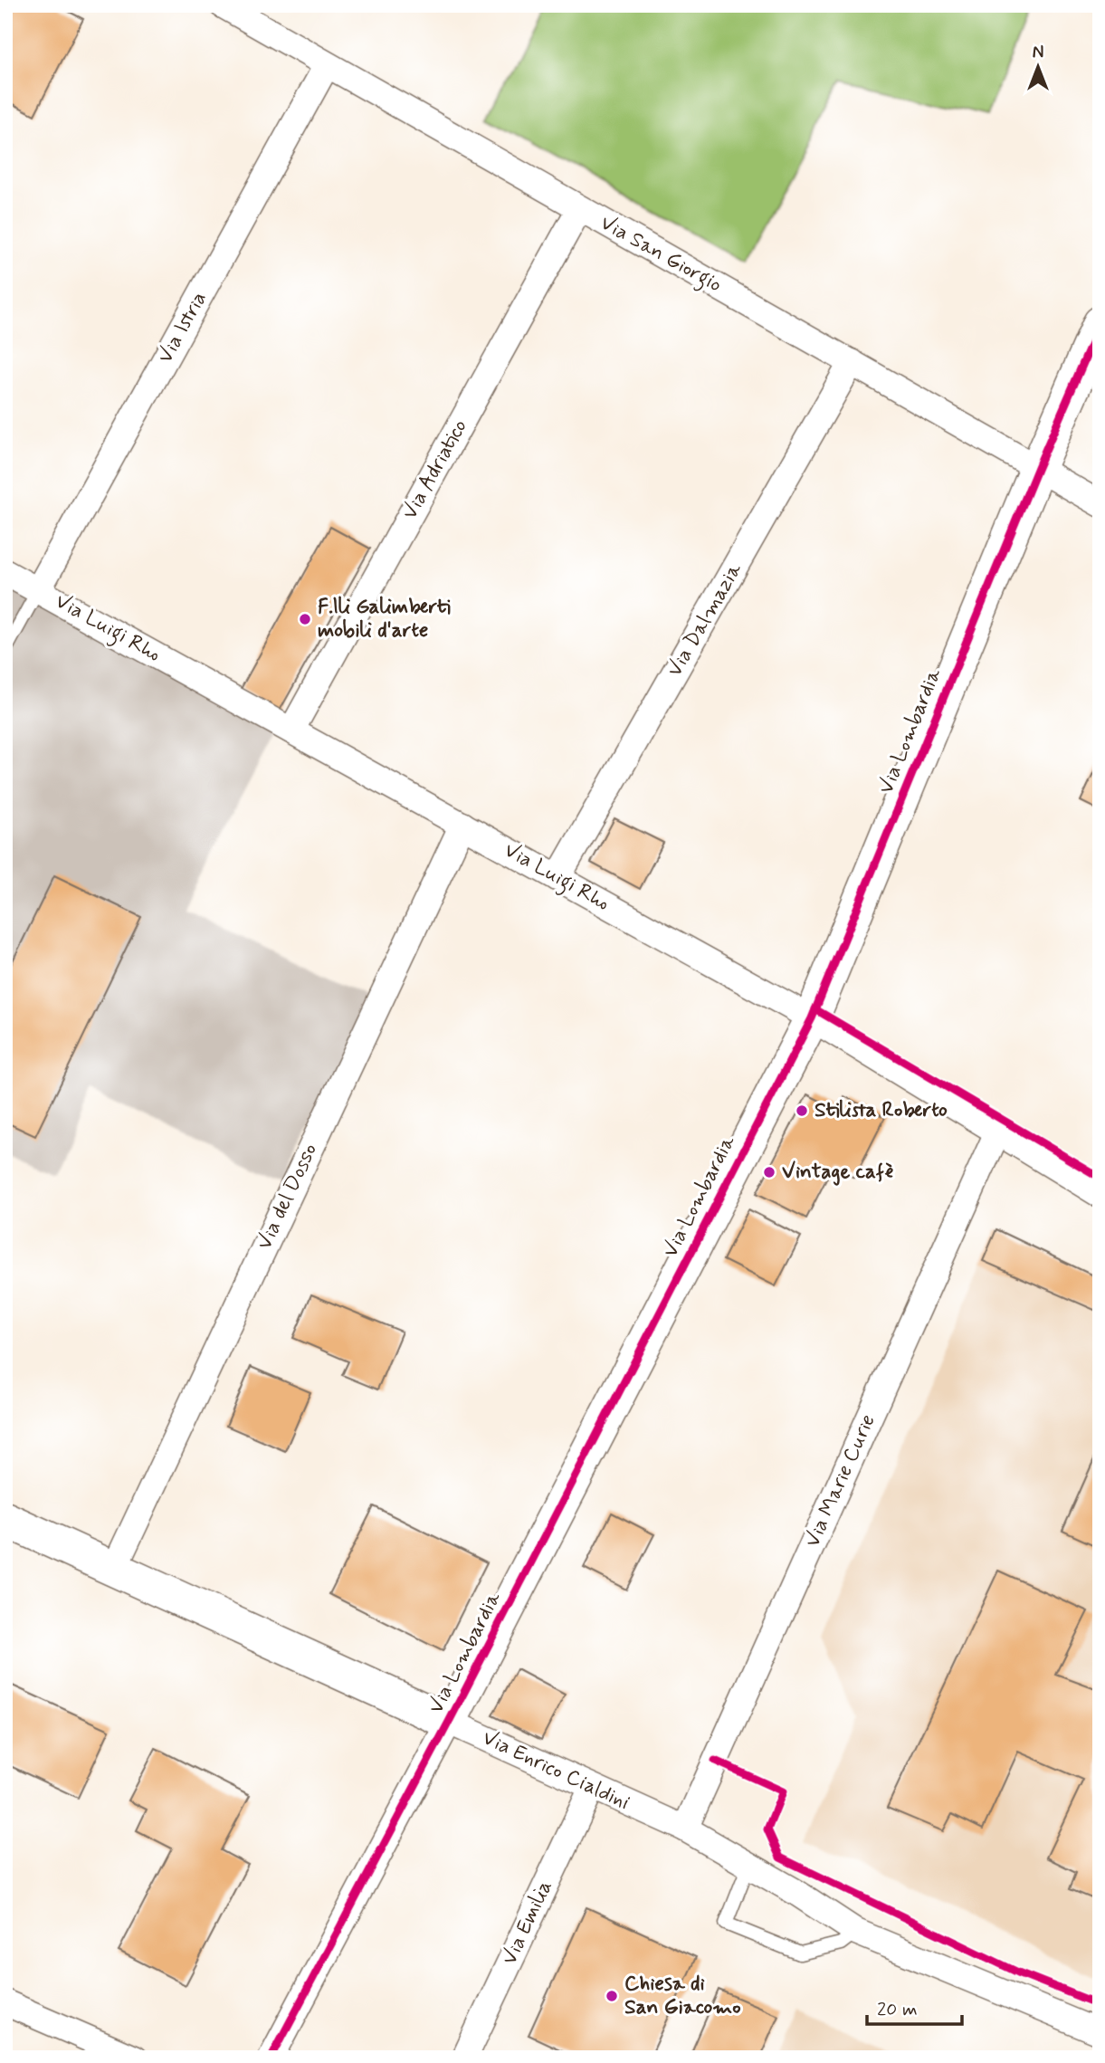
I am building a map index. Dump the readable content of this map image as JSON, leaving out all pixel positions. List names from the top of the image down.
{
  "streets": {
    "street": [
      "Via San Giorgio",
      "Via Istria",
      "Via Adriatico",
      "Via Dalmazia",
      "Via Luigi Rho",
      "Via Lombardia",
      "Via del Dosso",
      "Via Marie Curie",
      "Via Enrico Cialdini",
      "Via Emilia"
    ]
  },
  "crossings": [
    ["Via San Giorgio", "Via Istria"],
    ["Via San Giorgio", "Via Adriatico"],
    ["Via San Giorgio", "Via Dalmazia"],
    ["Via San Giorgio", "Via Lombardia"],
    ["Via Istria", "Via Luigi Rho"],
    ["Via Adriatico", "Via Luigi Rho"],
    ["Via Dalmazia", "Via Luigi Rho"],
    ["Via Luigi Rho", "Via Lombardia"],
    ["Via Luigi Rho", "Via del Dosso"],
    ["Via Luigi Rho", "Via Marie Curie"],
    ["Via Lombardia", "Via Enrico Cialdini"],
    ["Via del Dosso", "Via Enrico Cialdini"],
    ["Via Marie Curie", "Via Enrico Cialdini"],
    ["Via Enrico Cialdini", "Via Emilia"]
  ],
  "places": [
    "F.lli Galimberti mobili d'arte",
    "Stilista Roberto",
    "Vintage cafè",
    "Chiesa di San Giacomo"
  ],
  "scale_bar": "20 m",
  "north": "top"
}
